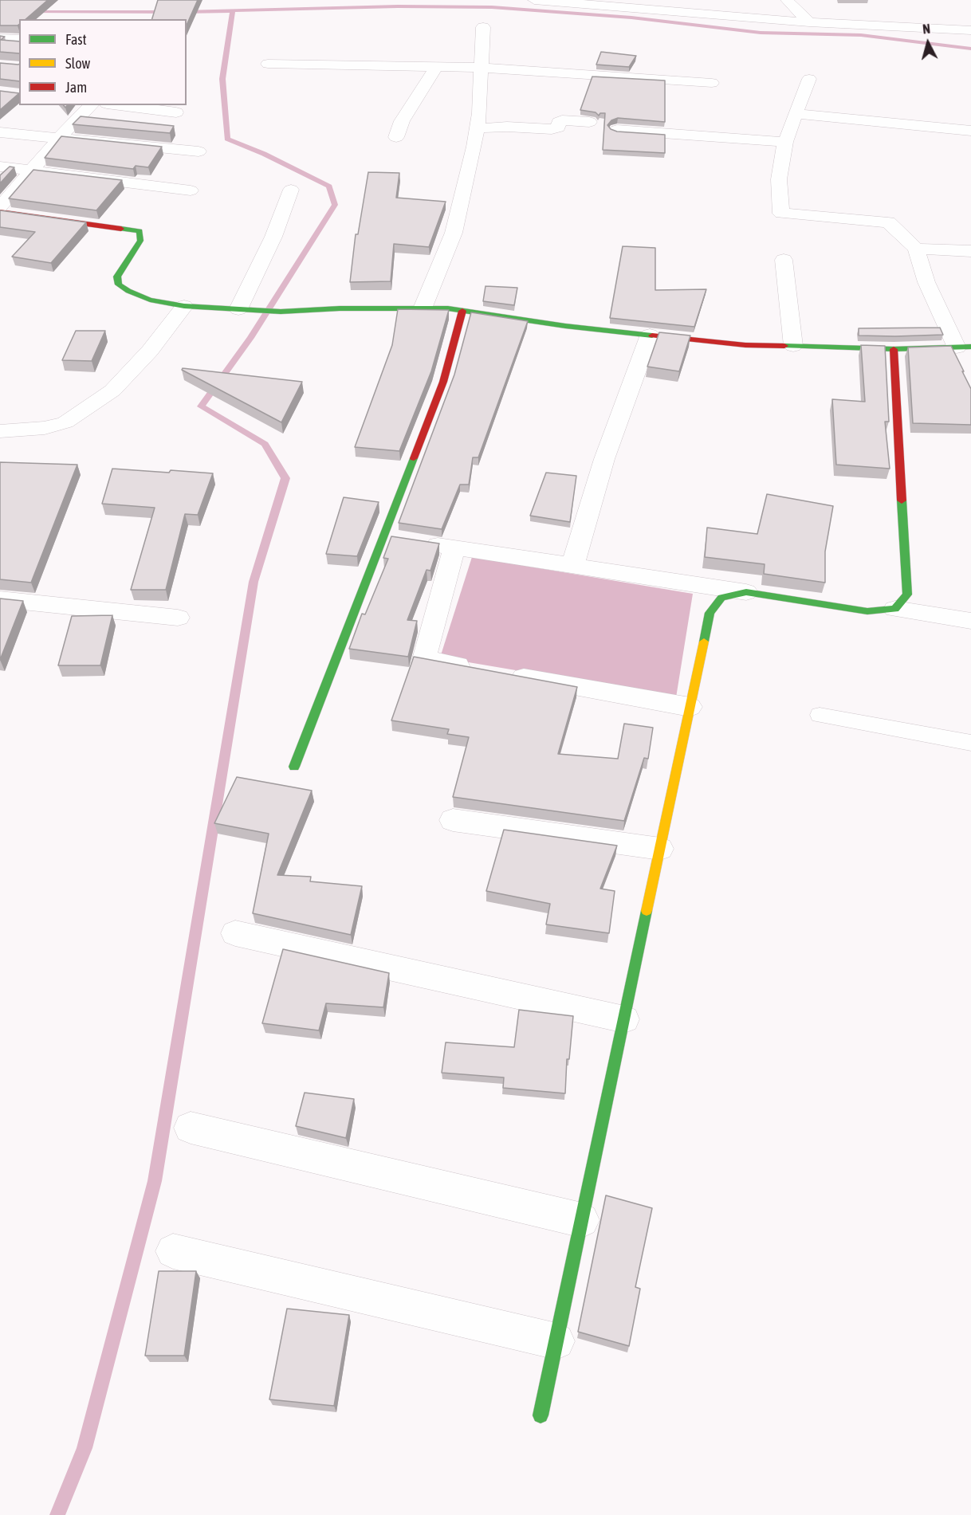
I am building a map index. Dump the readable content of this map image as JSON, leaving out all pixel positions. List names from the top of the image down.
{
  "legend": ["Fast", "Slow", "Jam"],
  "north": "top"
}
